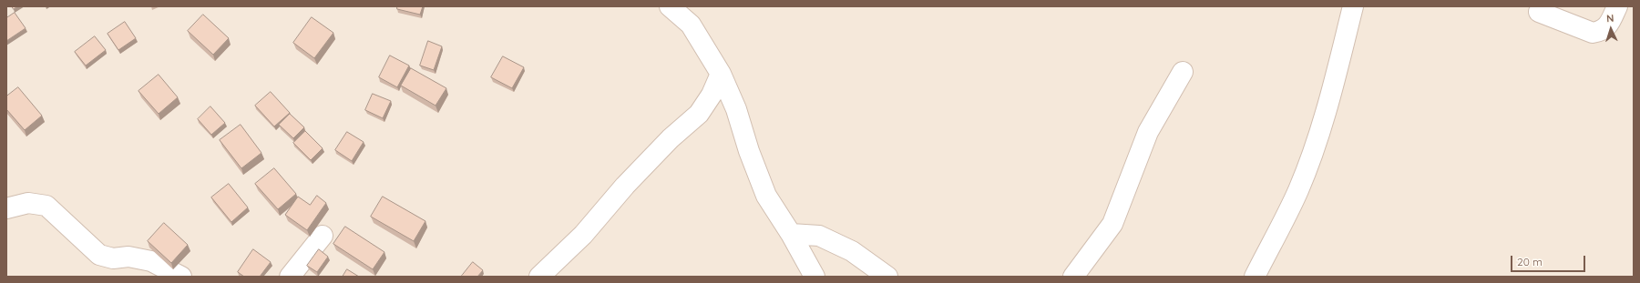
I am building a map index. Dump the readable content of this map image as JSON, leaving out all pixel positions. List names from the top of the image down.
{
  "scale_bar": "20 m",
  "north": "top"
}
